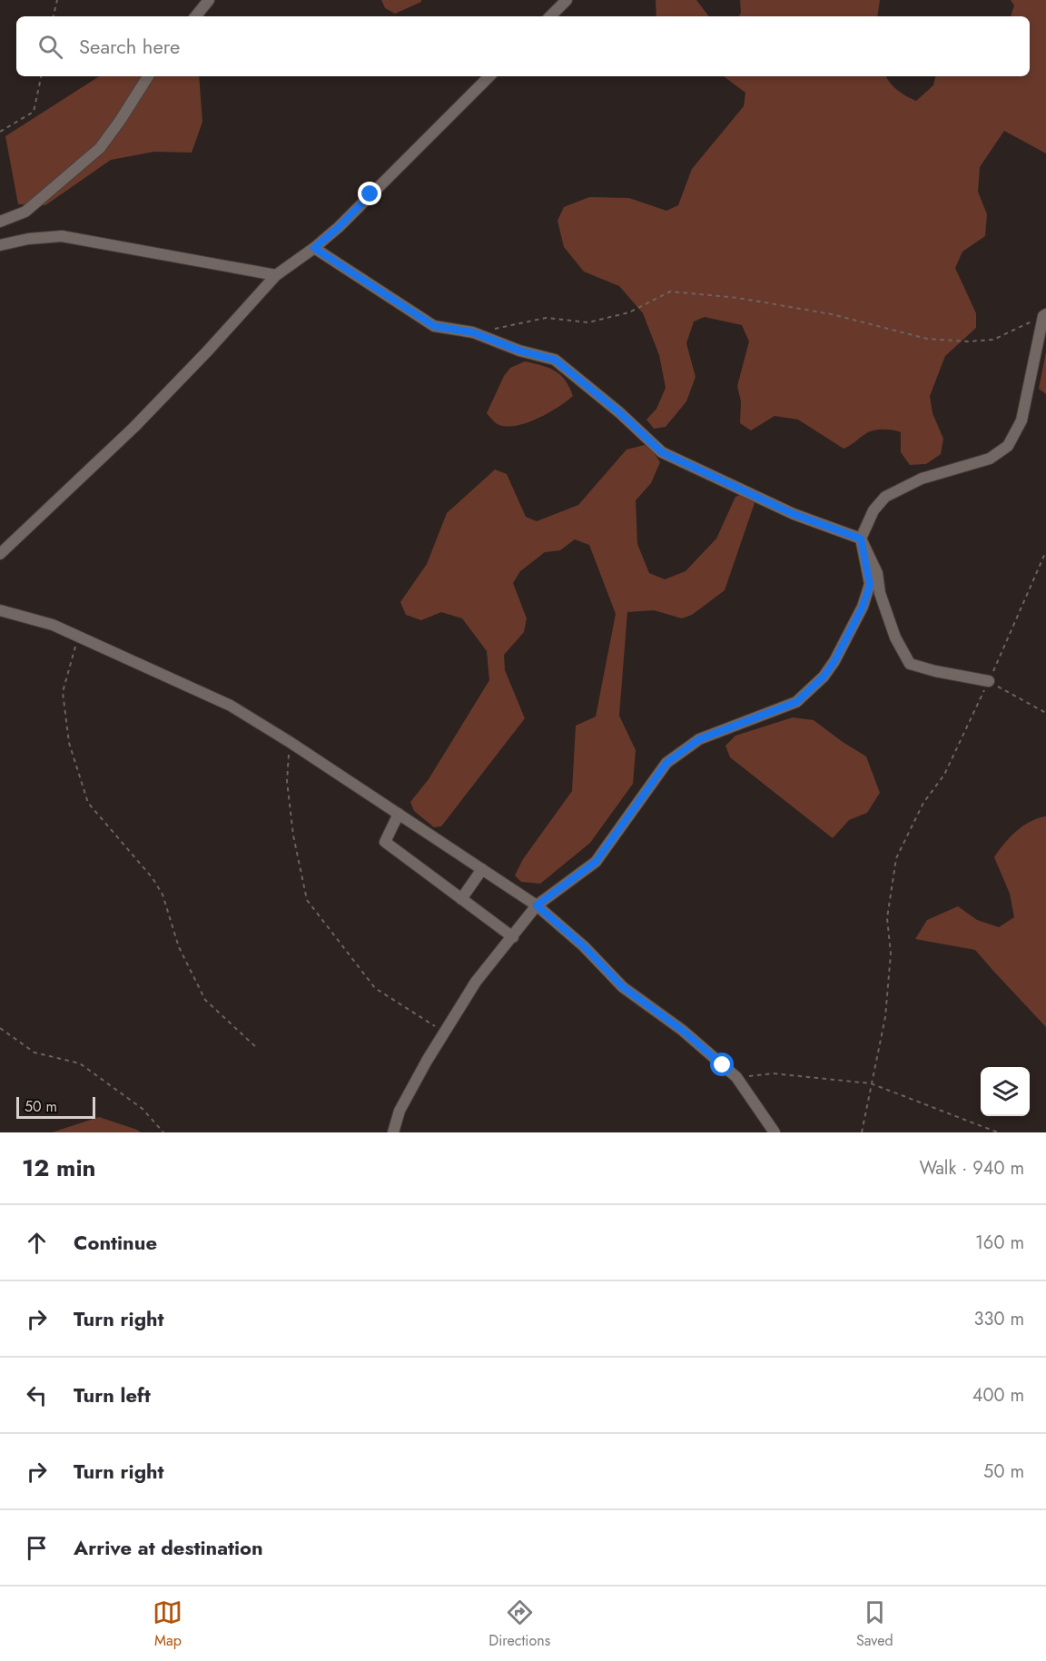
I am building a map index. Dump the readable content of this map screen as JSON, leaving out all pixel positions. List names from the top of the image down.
{
  "scale_bar": "50 m",
  "page": {
    "search": "Search here",
    "scale": "50 m",
    "heading": ["12 min", "Walk · 940 m"],
    "list": [
      ["Continue", "160 m"],
      ["Turn right", "330 m"],
      ["Turn left", "400 m"],
      ["Turn right", "50 m"],
      "Arrive at destination"
    ],
    "nav": ["Map", "Directions", "Saved"]
  }
}
